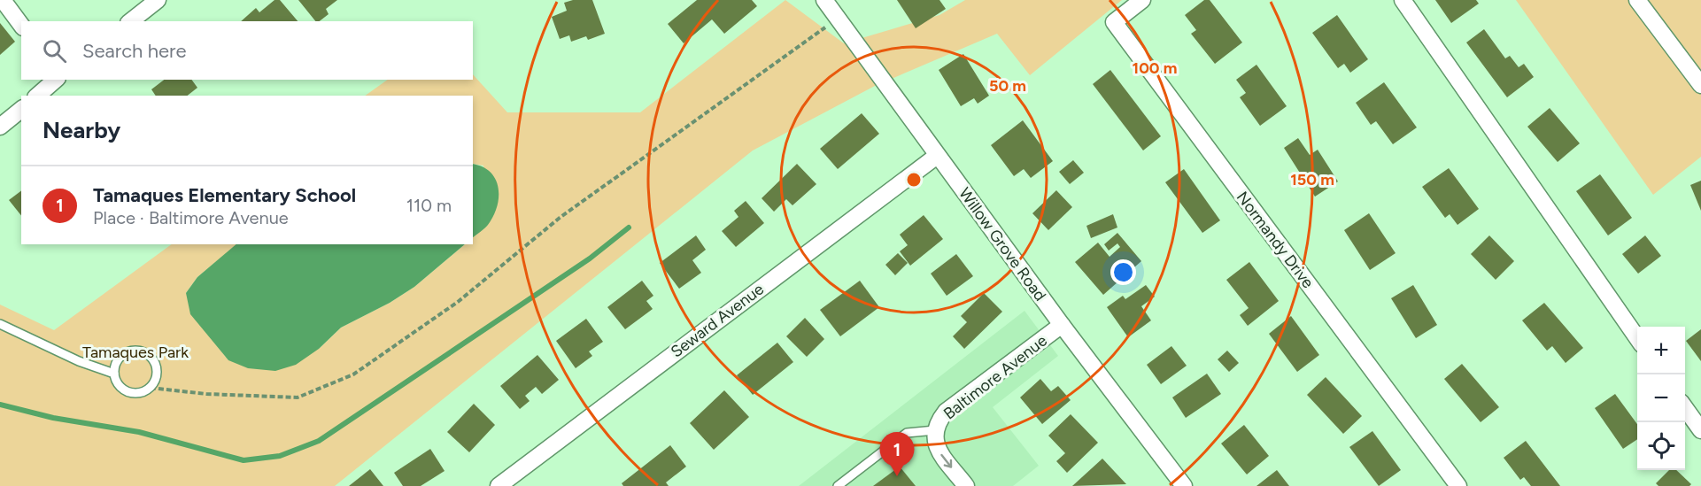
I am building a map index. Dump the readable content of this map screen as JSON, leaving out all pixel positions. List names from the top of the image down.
{
  "streets": {
    "street": [
      "Normandy Drive",
      "Willow Grove Road",
      "Seward Avenue",
      "Baltimore Avenue"
    ]
  },
  "crossings": [
    ["Willow Grove Road", "Seward Avenue"],
    ["Willow Grove Road", "Baltimore Avenue"]
  ],
  "parks": ["Tamaques Park"],
  "page": {
    "search": "Search here",
    "heading": "Nearby",
    "list": [
      {
        "mark": "1",
        "name": "Tamaques Elementary School",
        "note": "Place · Baltimore Avenue",
        "value": "110 m"
      }
    ],
    "map_buttons": ["+", "−"],
    "pins": "1"
  },
  "rings": ["100 m", "50 m", "150 m"]
}
